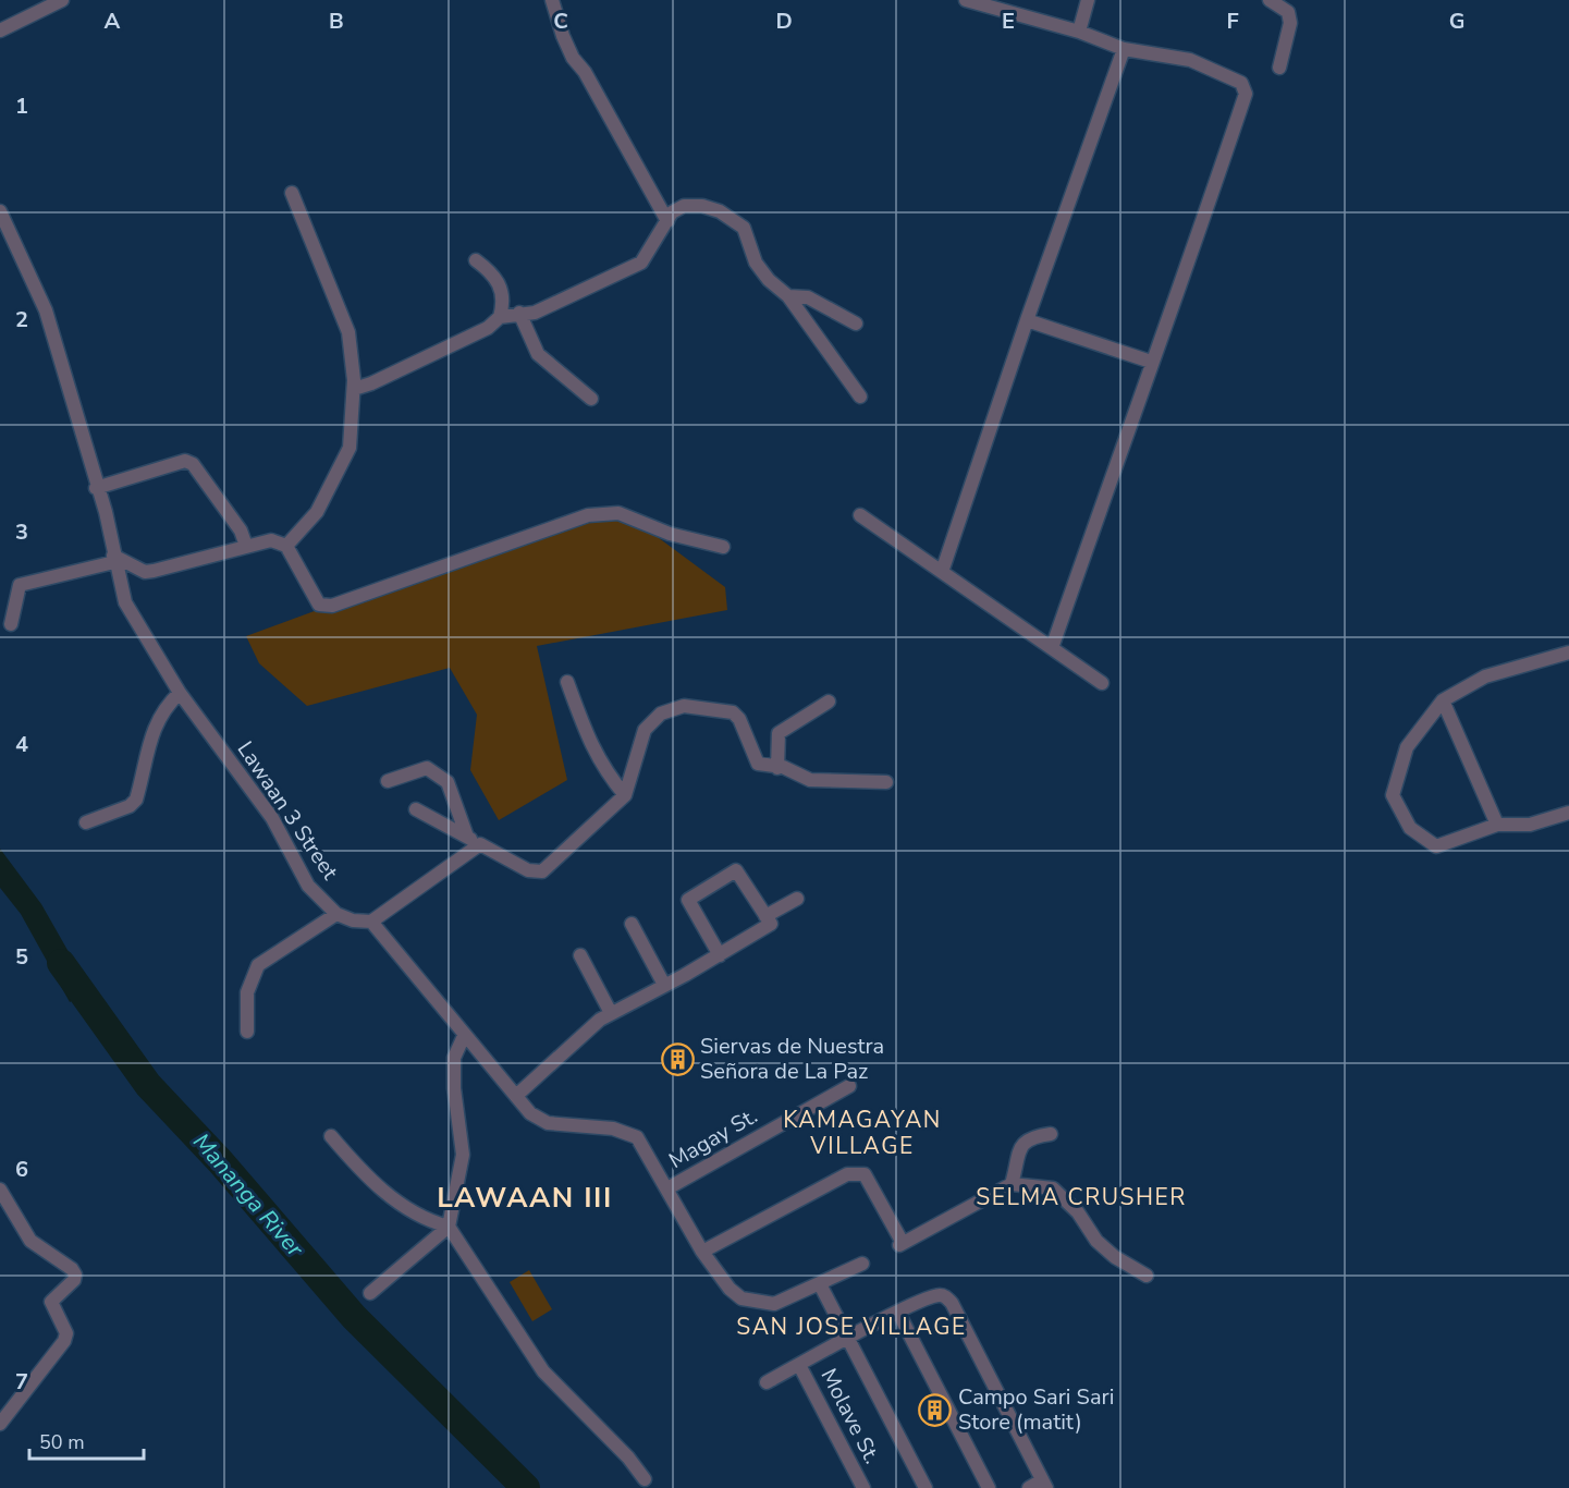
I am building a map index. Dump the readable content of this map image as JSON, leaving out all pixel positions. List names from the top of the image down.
{
  "streets": {
    "street": ["Lawaan 3 Street", "Magay St.", "Molave St."]
  },
  "districts": [
    "KAMAGAYAN VILLAGE",
    "LAWAAN III",
    "SELMA CRUSHER",
    "SAN JOSE VILLAGE"
  ],
  "water": ["Mananga River"],
  "places": {
    "building": ["Siervas de Nuestra Señora de La Paz", "Campo Sari Sari Store (matit)"]
  },
  "scale_bar": "50 m",
  "grid": {
    "columns": [
      "A",
      "B",
      "C",
      "D",
      "E",
      "F",
      "G"
    ],
    "rows": [
      "1",
      "2",
      "3",
      "4",
      "5",
      "6",
      "7"
    ]
  }
}
